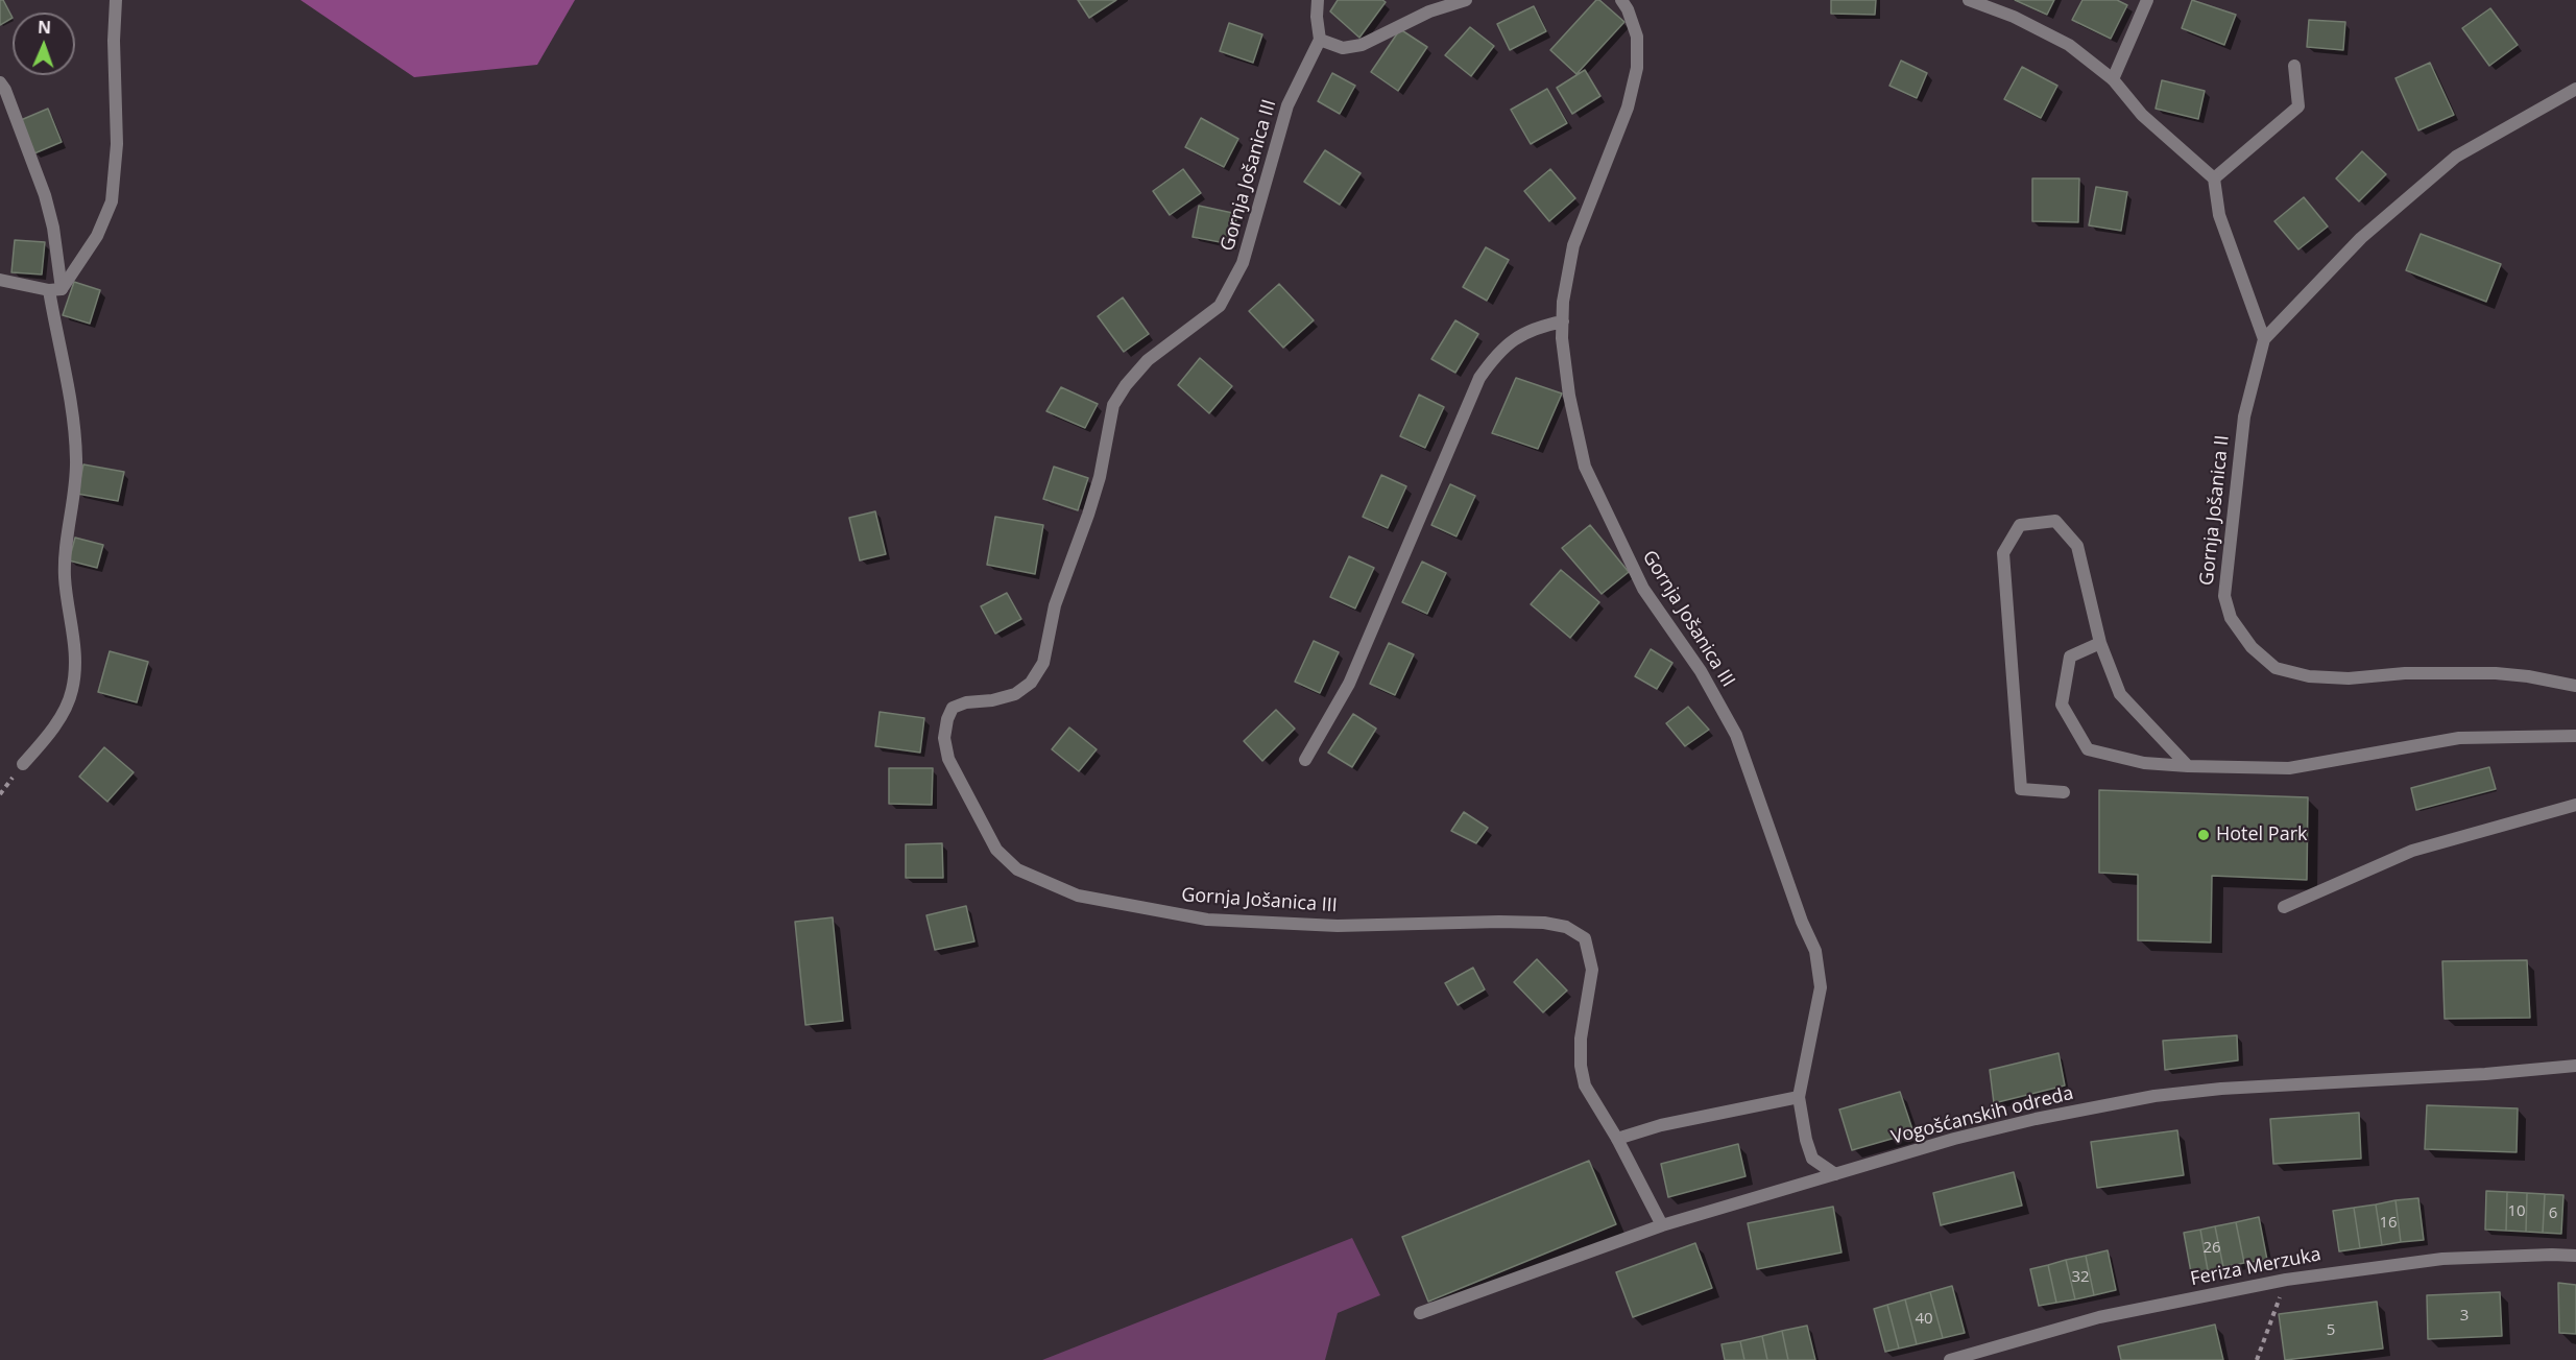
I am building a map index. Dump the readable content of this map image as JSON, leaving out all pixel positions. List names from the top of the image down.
{
  "streets": {
    "street": [
      "Gornja Jošanica III",
      "Gornja Jošanica II",
      "Vogošćanskih odreda",
      "Feriza Merzuka"
    ]
  },
  "crossings": [
    ["Gornja Jošanica III", "Vogošćanskih odreda"]
  ],
  "places": ["Hotel Park"],
  "house_numbers": [
    "10",
    "6",
    "16",
    "26",
    "32",
    "3",
    "40",
    "5"
  ],
  "north": "top"
}
